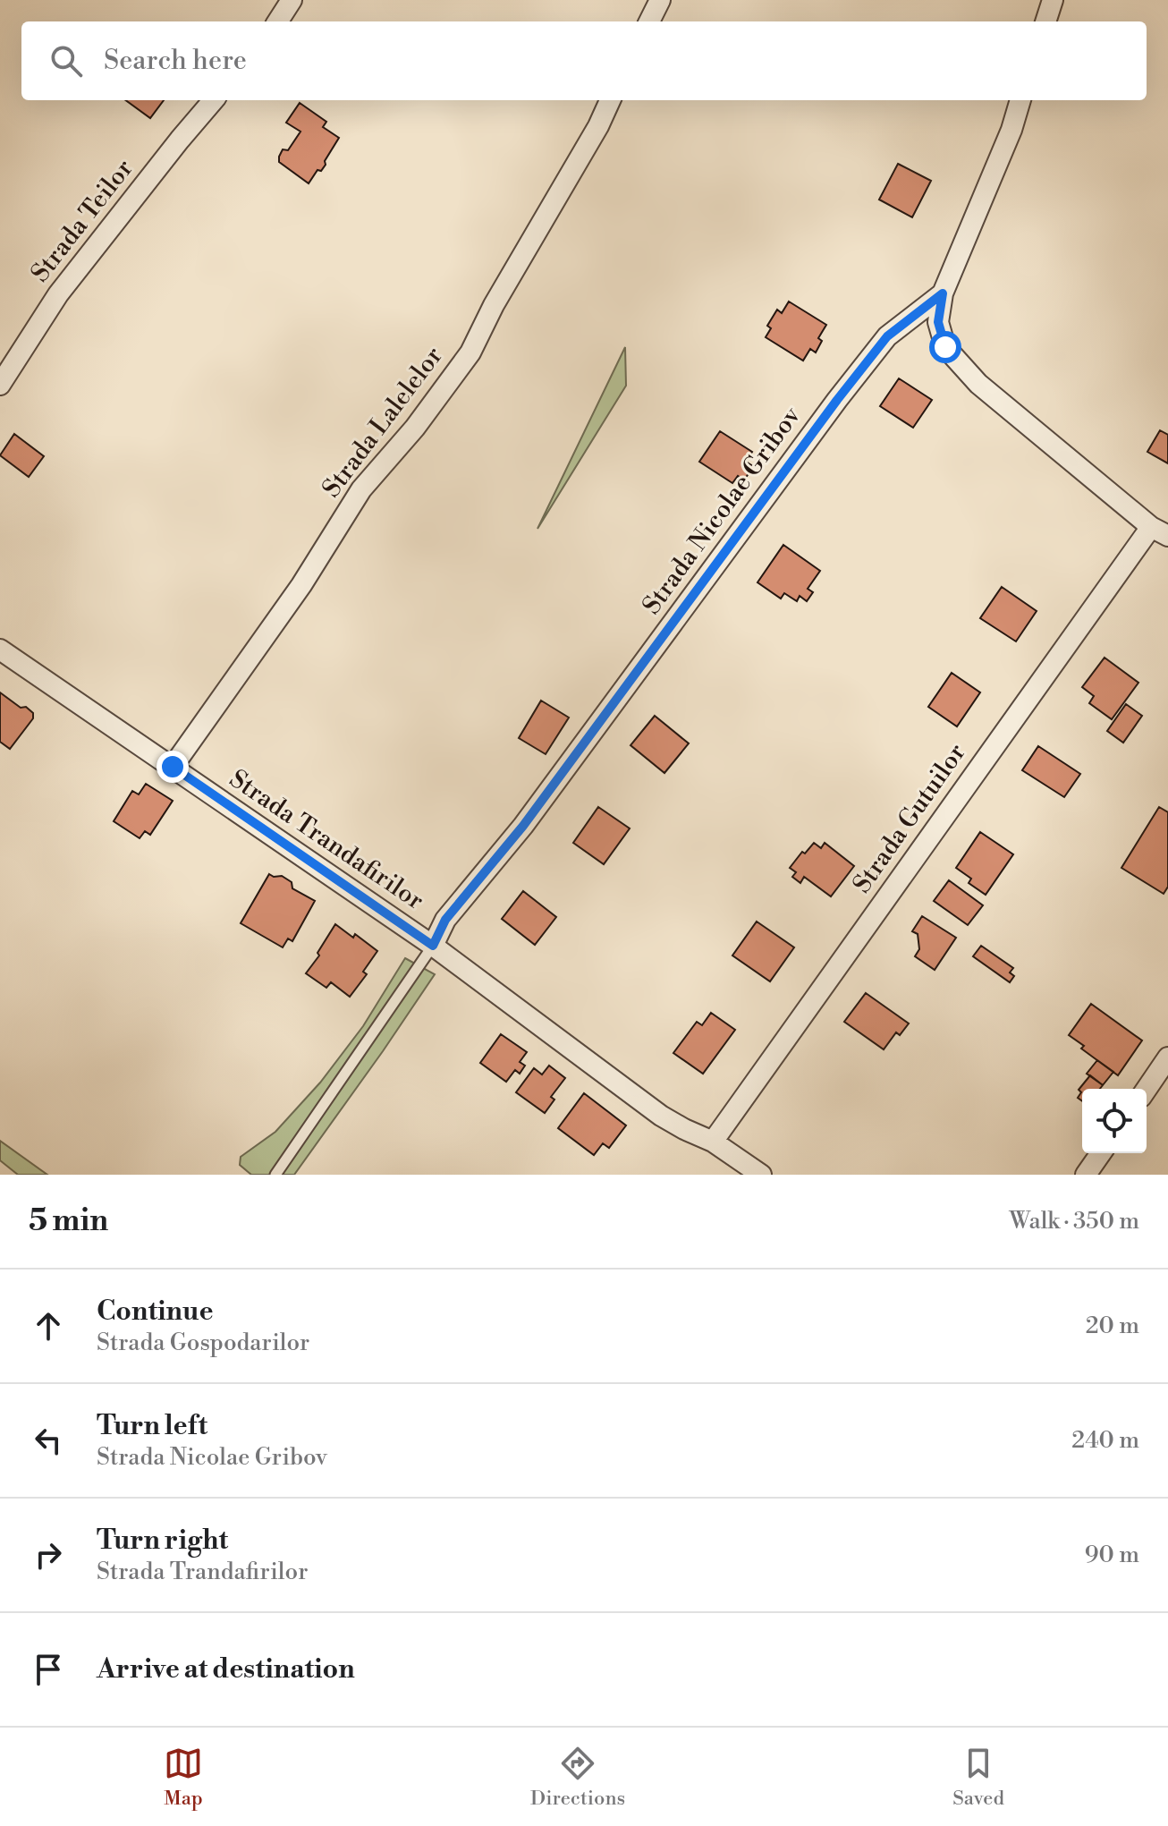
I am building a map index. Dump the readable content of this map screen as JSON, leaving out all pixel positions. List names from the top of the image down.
{
  "streets": {
    "street": [
      "Strada Teilor",
      "Strada Lalelelor",
      "Strada Nicolae Gribov",
      "Strada Gutuilor",
      "Strada Trandafirilor"
    ]
  },
  "crossings": [
    ["Strada Lalelelor", "Strada Trandafirilor"],
    ["Strada Nicolae Gribov", "Strada Trandafirilor"],
    ["Strada Gutuilor", "Strada Trandafirilor"]
  ],
  "page": {
    "search": "Search here",
    "heading": ["5 min", "Walk · 350 m"],
    "list": [
      ["Continue", "Strada Gospodarilor", "20 m"],
      ["Turn left", "Strada Nicolae Gribov", "240 m"],
      ["Turn right", "Strada Trandafirilor", "90 m"],
      "Arrive at destination"
    ],
    "nav": ["Map", "Directions", "Saved"]
  }
}
